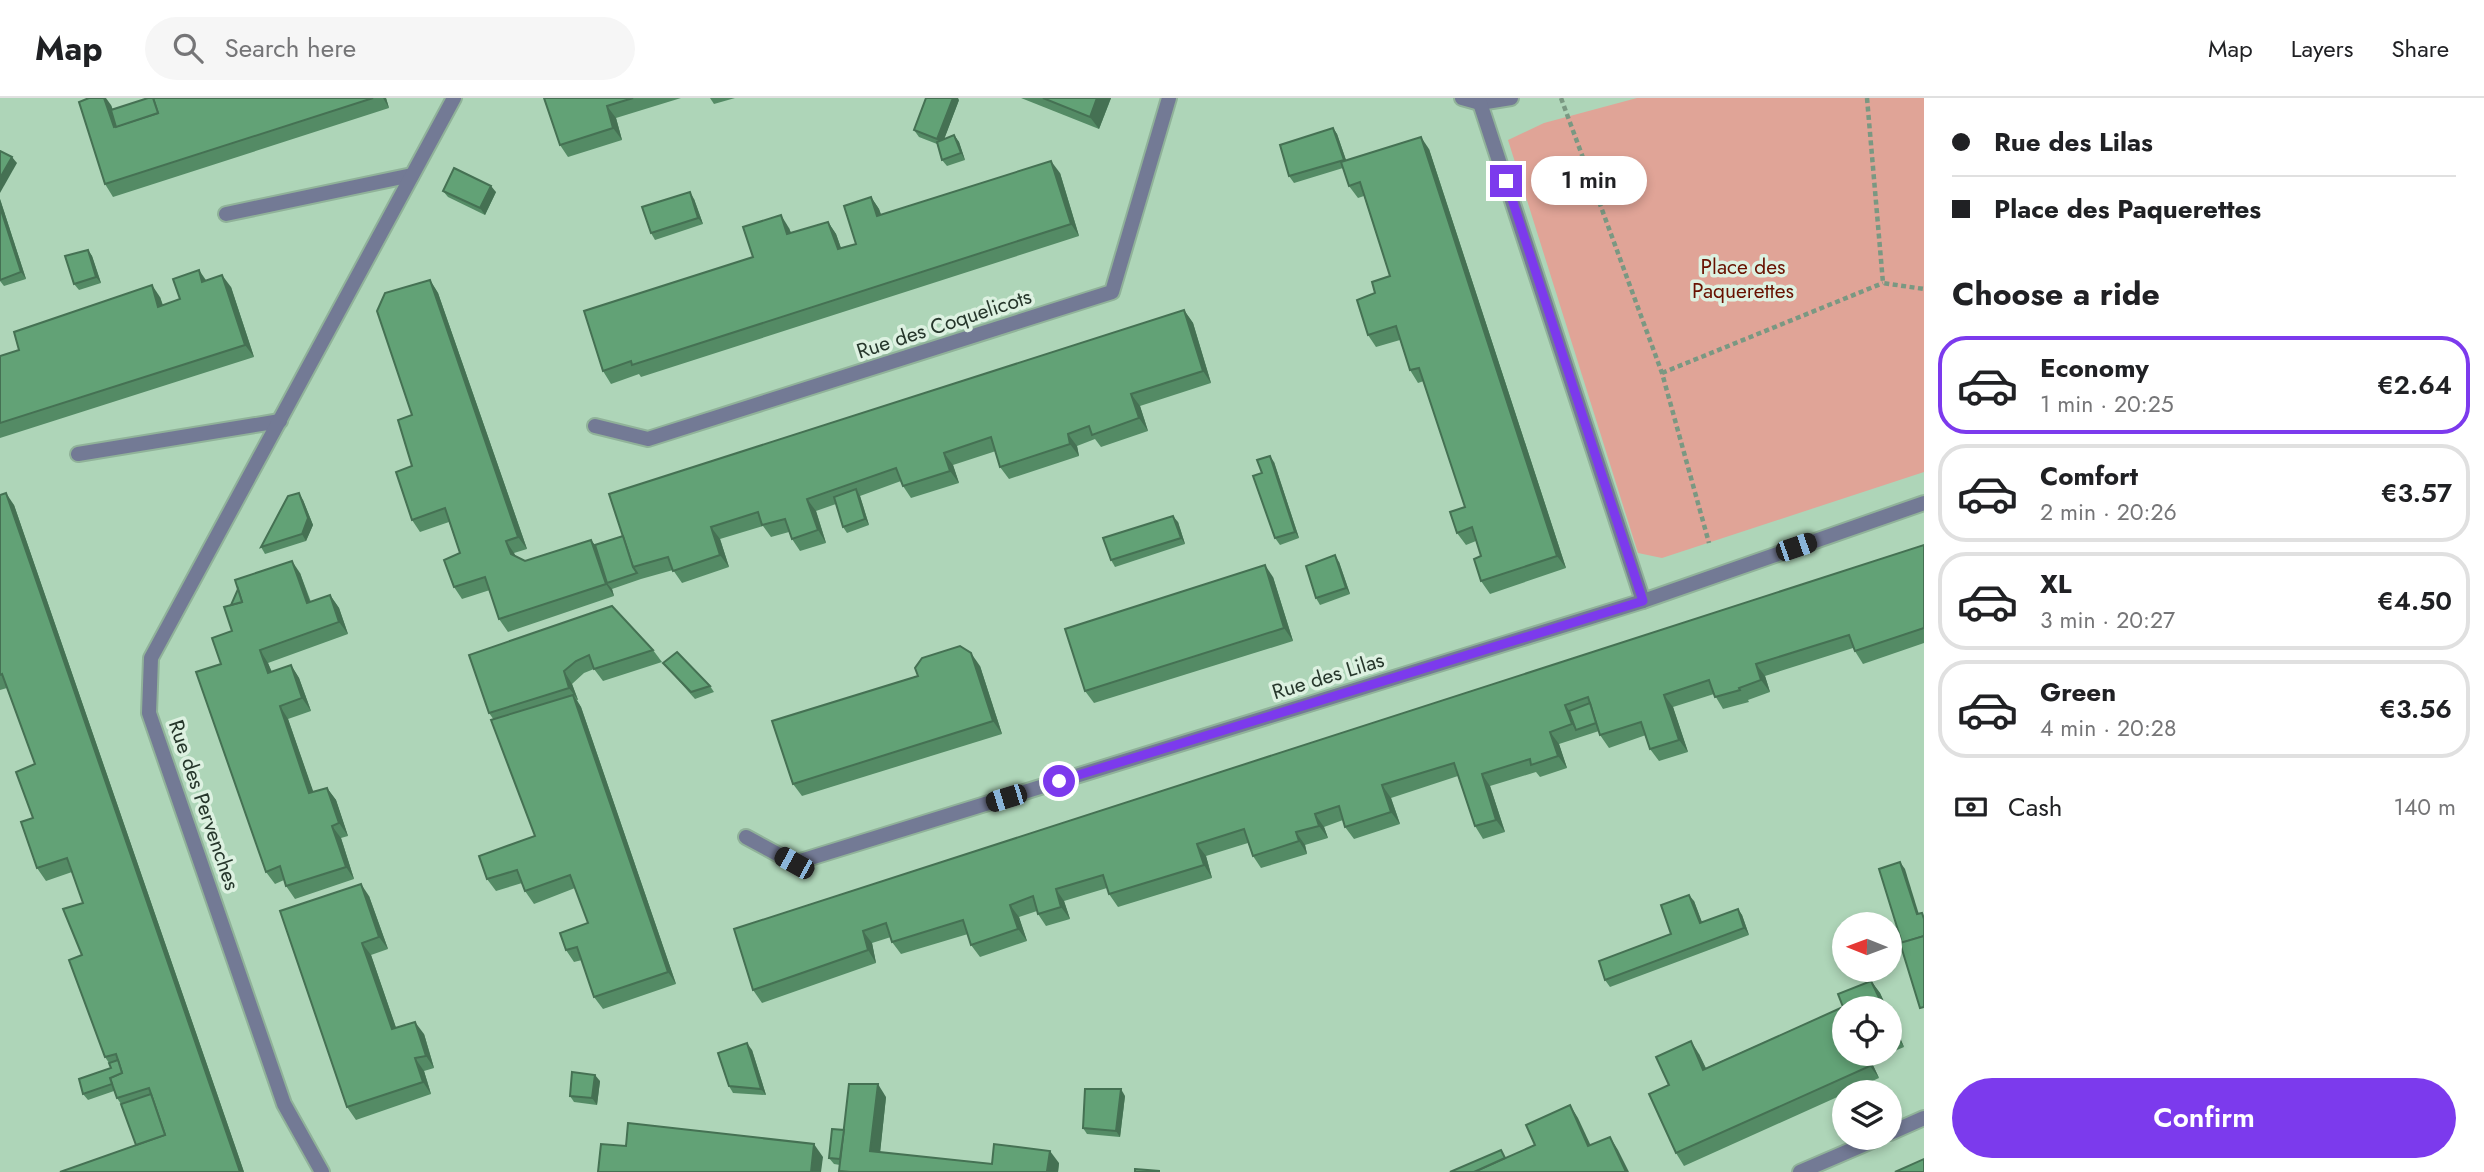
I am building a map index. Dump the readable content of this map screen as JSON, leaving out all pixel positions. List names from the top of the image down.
{
  "streets": {
    "street": ["Rue des Coquelicots", "Rue des Lilas", "Rue des Pervenches"]
  },
  "parks": ["Place des Paquerettes"],
  "north": "left",
  "page": {
    "header": "Map",
    "search": "Search here",
    "nav": ["Map", "Layers", "Share"],
    "banner": ["Rue des Lilas", "Place des Paquerettes"],
    "bubble": "1 min",
    "heading": "Choose a ride",
    "list": [
      {
        "name": "Economy",
        "note": "1 min · 20:25",
        "value": "€2.64"
      },
      {
        "name": "Comfort",
        "note": "2 min · 20:26",
        "value": "€3.57"
      },
      {
        "name": "XL",
        "note": "3 min · 20:27",
        "value": "€4.50"
      },
      {
        "name": "Green",
        "note": "4 min · 20:28",
        "value": "€3.56"
      }
    ],
    "pay": ["Cash", "140 m"],
    "buttons": "Confirm"
  }
}
